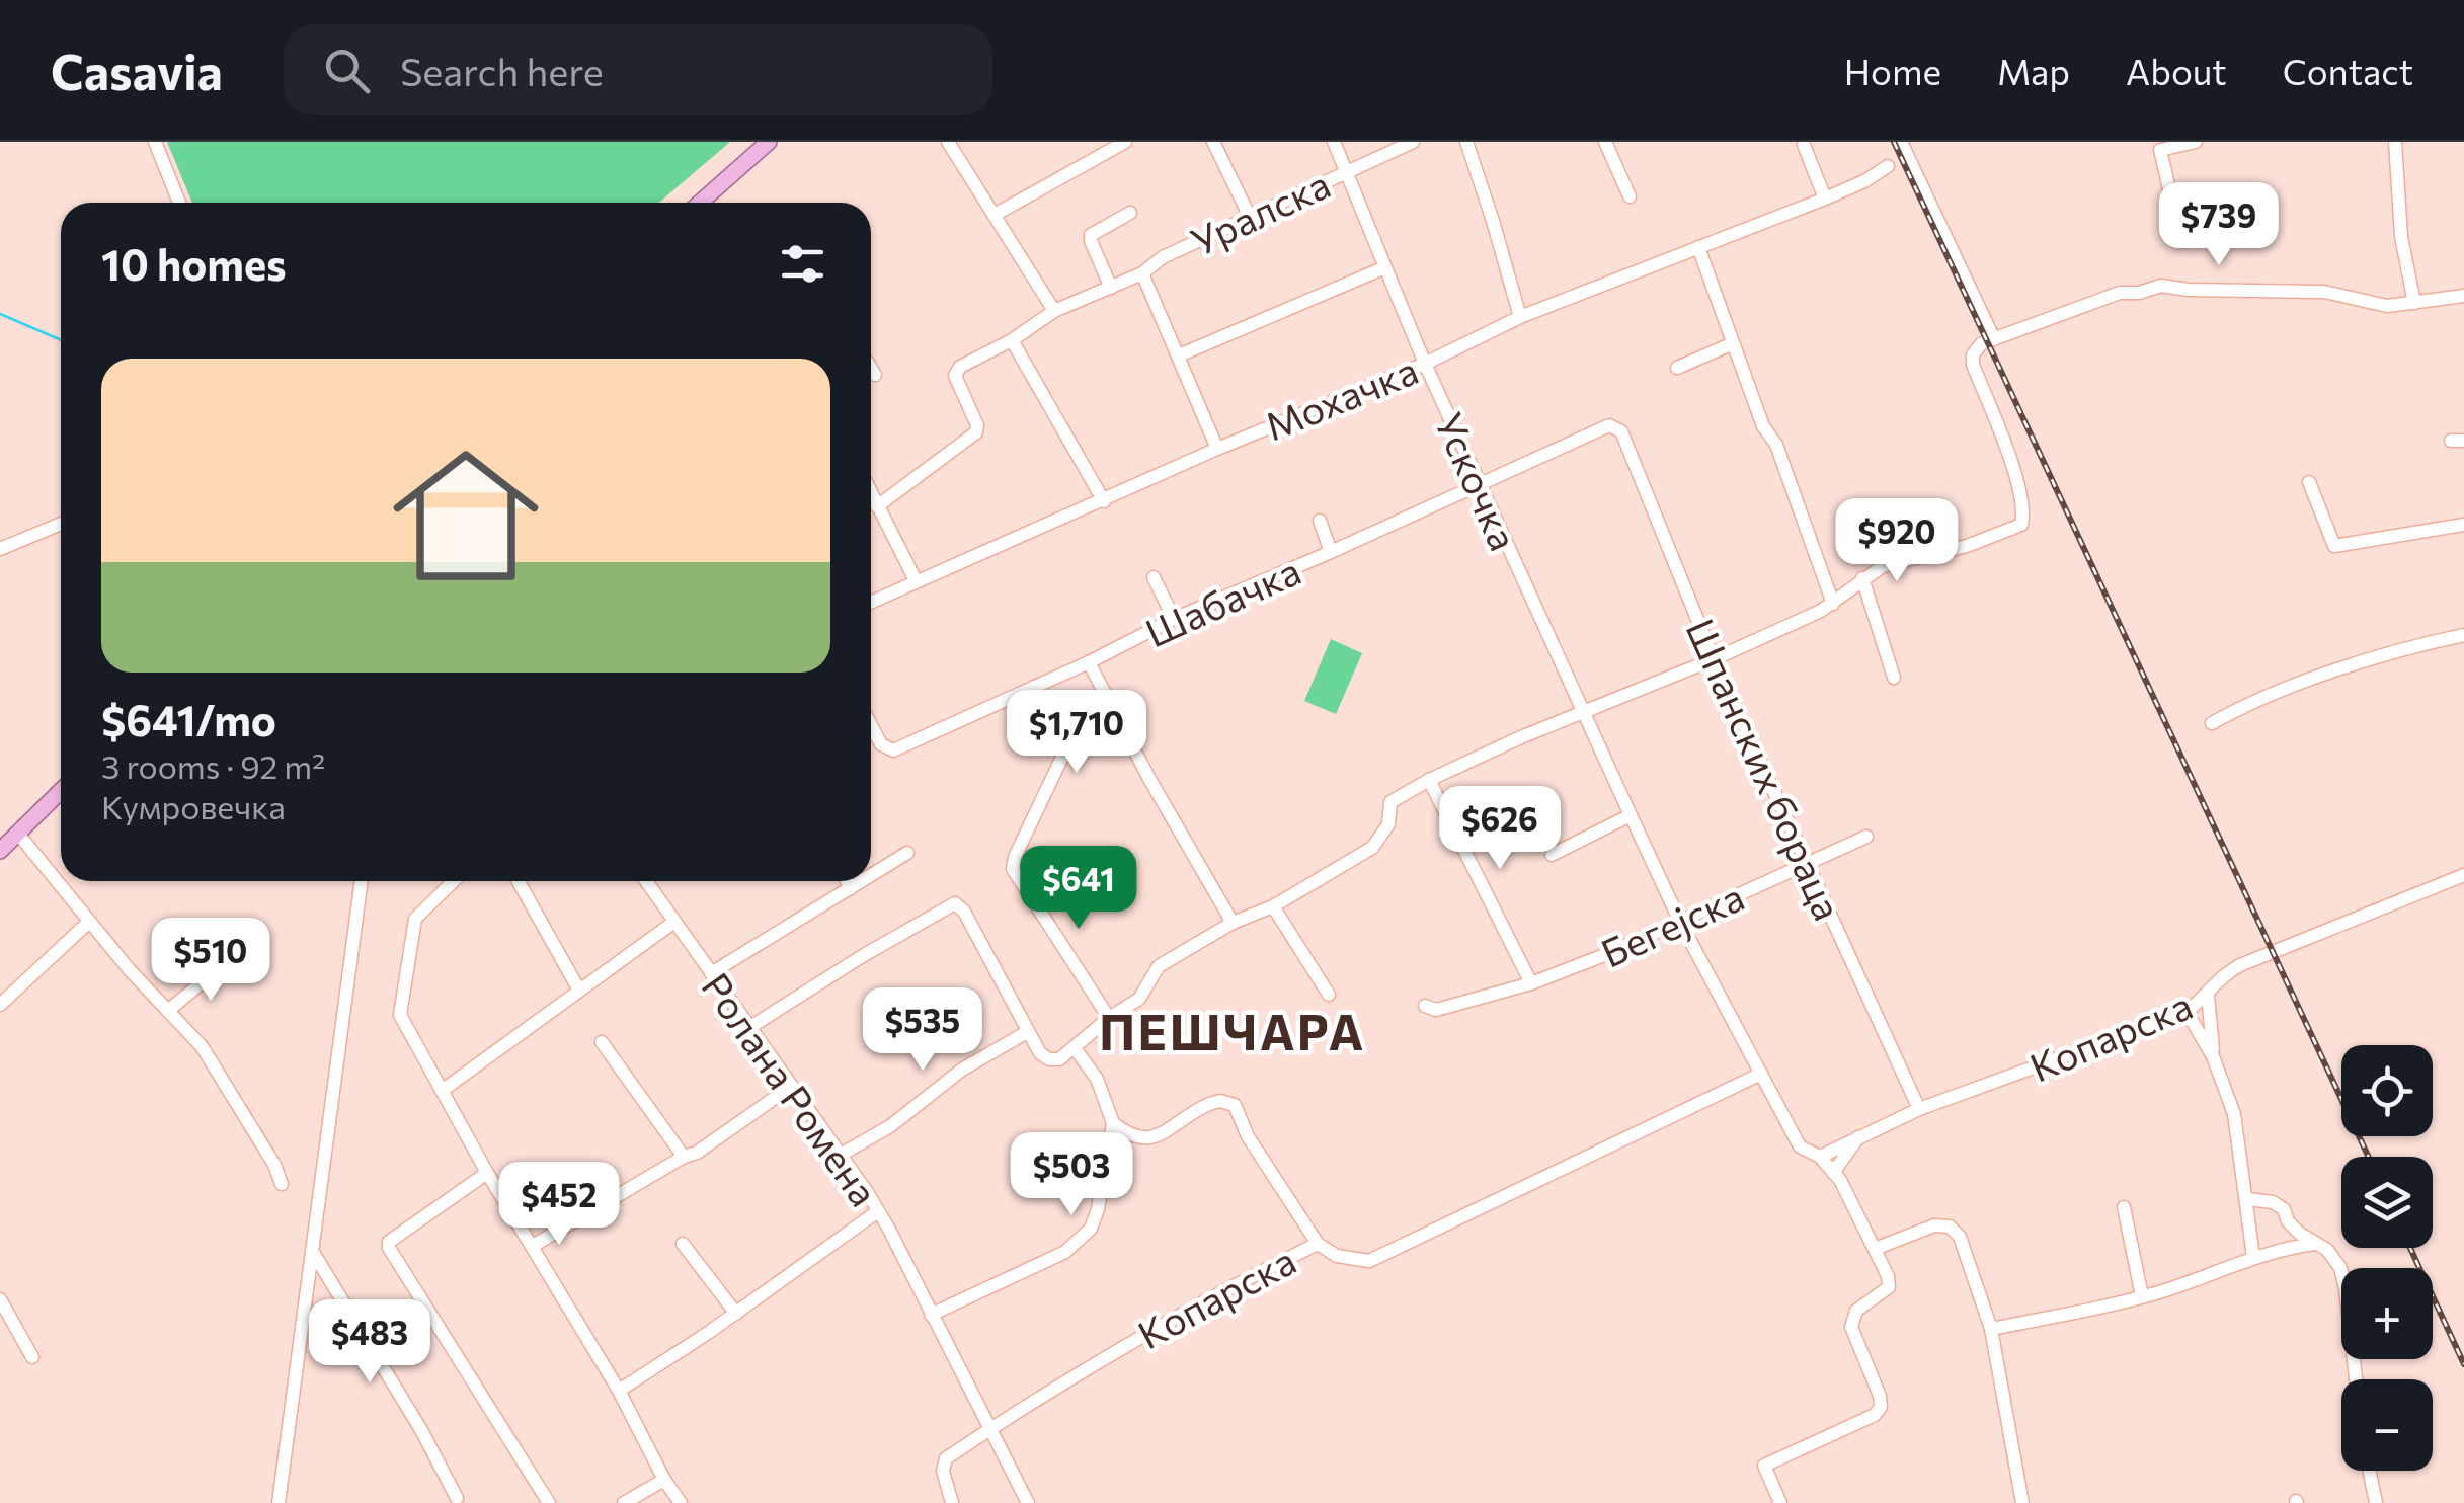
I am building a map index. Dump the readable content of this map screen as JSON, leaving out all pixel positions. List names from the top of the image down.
{
  "streets": {
    "street": [
      "Уралска",
      "Мохачка",
      "Ускочка",
      "Шабачка",
      "Шпанских бораца",
      "Бегејска",
      "Копарска",
      "Ролана Ромена"
    ]
  },
  "crossings": [
    ["Уралска", "Ускочка"],
    ["Мохачка", "Ускочка"],
    ["Ускочка", "Шабачка"],
    ["Ускочка", "Бегејска"],
    ["Ускочка", "Копарска"],
    ["Шабачка", "Шпанских бораца"],
    ["Шпанских бораца", "Бегејска"],
    ["Шпанских бораца", "Копарска"],
    ["Копарска", "Ролана Ромена"]
  ],
  "districts": ["ПЕШЧАРА"],
  "page": {
    "header": "Casavia",
    "search": "Search here",
    "nav": [
      "Home",
      "Map",
      "About",
      "Contact"
    ],
    "price": [
      "$739",
      "$920",
      "$1,710",
      "$626",
      "$641",
      "$510",
      "$535",
      "$503",
      "$452",
      "$483"
    ],
    "heading": "10 homes",
    "list": [
      {
        "name": "$641/mo",
        "note": "3 rooms · 92 m² · Кумровечка"
      }
    ],
    "map_buttons": ["+", "−"]
  }
}
